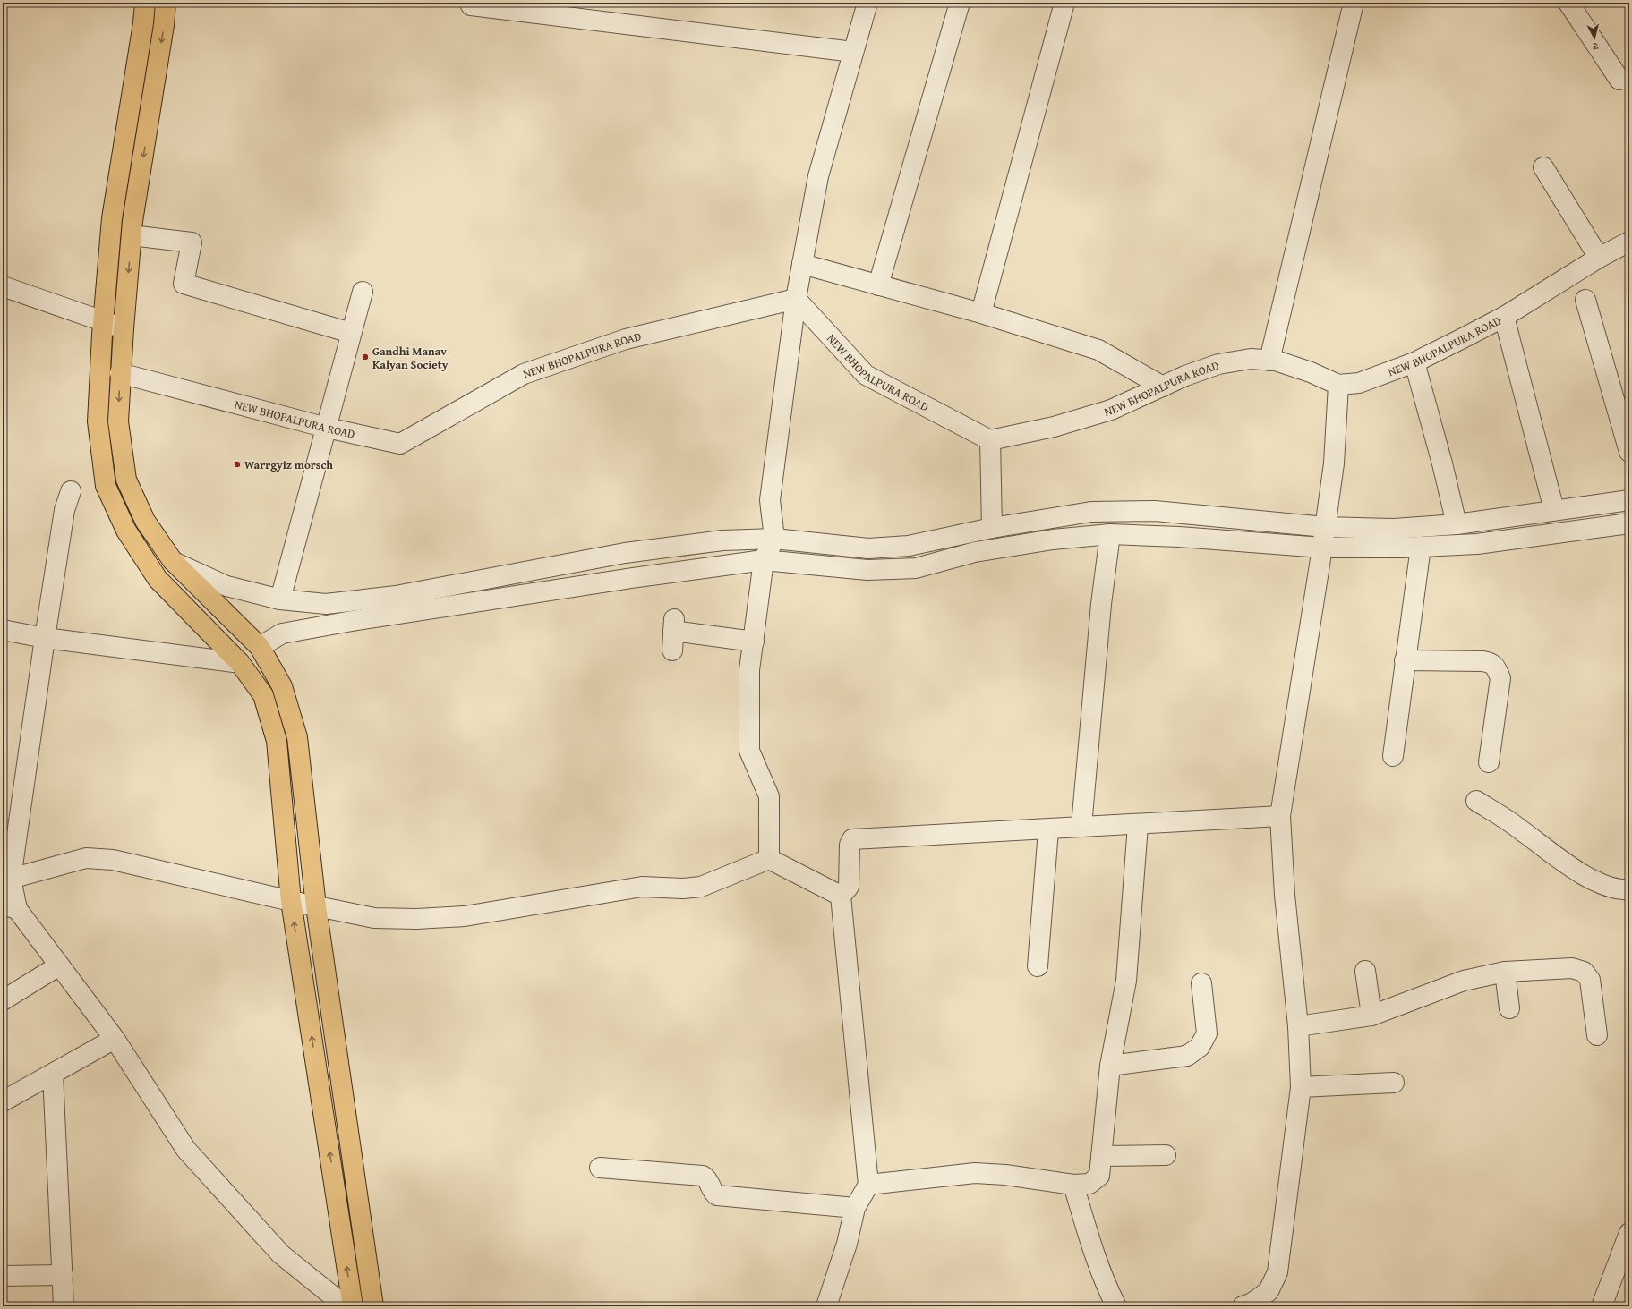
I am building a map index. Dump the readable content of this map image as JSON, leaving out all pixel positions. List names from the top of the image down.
{
  "streets": {
    "street": ["NEW BHOPALPURA ROAD"]
  },
  "places": ["Gandhi Manav Kalyan Society", "Warrgyiz morsch"],
  "north": "bottom"
}
